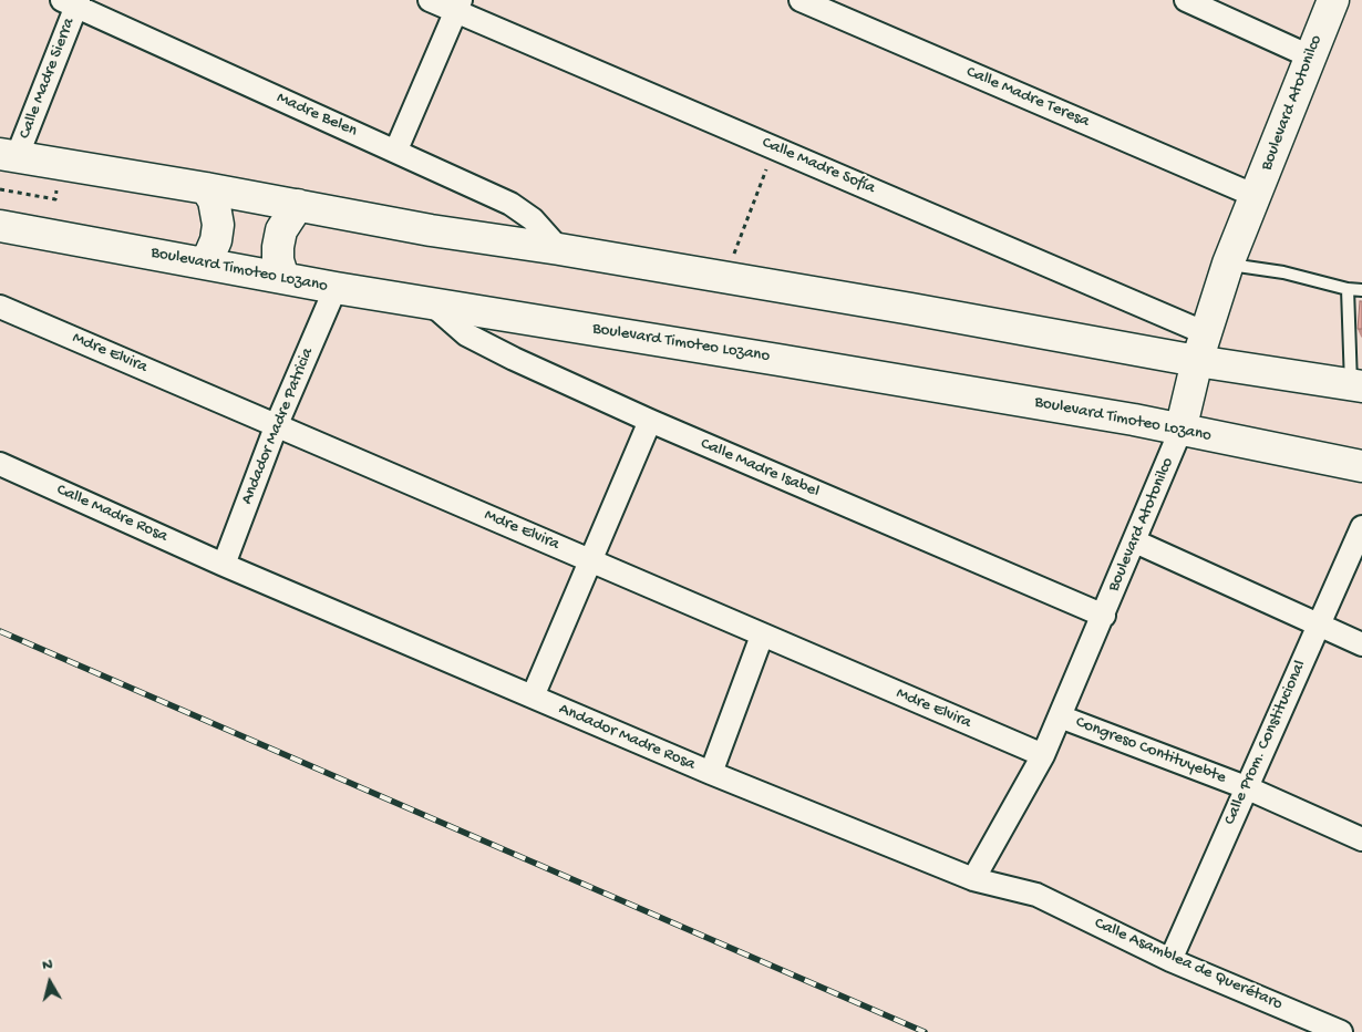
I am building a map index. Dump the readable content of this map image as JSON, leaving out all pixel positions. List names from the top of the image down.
{
  "streets": {
    "main road": ["Boulevard Atotonilco", "Boulevard Timoteo Lozano"],
    "street": [
      "Calle Madre Sierra",
      "Calle Madre Teresa",
      "Madre Belen",
      "Calle Madre Sofía",
      "Mdre Elvira",
      "Andador Madre Patricia",
      "Calle Madre Isabel",
      "Calle Madre Rosa",
      "Andador Madre Rosa",
      "Calle Prom. Constitucional",
      "Congreso Contituyebte",
      "Calle Asamblea de Querétaro"
    ]
  },
  "crossings": [
    ["Calle Madre Sierra", "Madre Belen"],
    ["Calle Madre Teresa", "Boulevard Atotonilco"],
    ["Boulevard Atotonilco", "Calle Madre Sofía"],
    ["Boulevard Atotonilco", "Boulevard Timoteo Lozano"],
    ["Boulevard Atotonilco", "Mdre Elvira"],
    ["Boulevard Atotonilco", "Calle Madre Isabel"],
    ["Boulevard Atotonilco", "Andador Madre Rosa"],
    ["Boulevard Atotonilco", "Congreso Contituyebte"],
    ["Boulevard Timoteo Lozano", "Andador Madre Patricia"],
    ["Boulevard Timoteo Lozano", "Calle Madre Isabel"],
    ["Mdre Elvira", "Andador Madre Patricia"],
    ["Andador Madre Patricia", "Calle Madre Rosa"],
    ["Andador Madre Patricia", "Andador Madre Rosa"],
    ["Calle Madre Rosa", "Andador Madre Rosa"],
    ["Andador Madre Rosa", "Calle Asamblea de Querétaro"],
    ["Calle Prom. Constitucional", "Congreso Contituyebte"],
    ["Calle Prom. Constitucional", "Calle Asamblea de Querétaro"]
  ],
  "north": "top"
}
